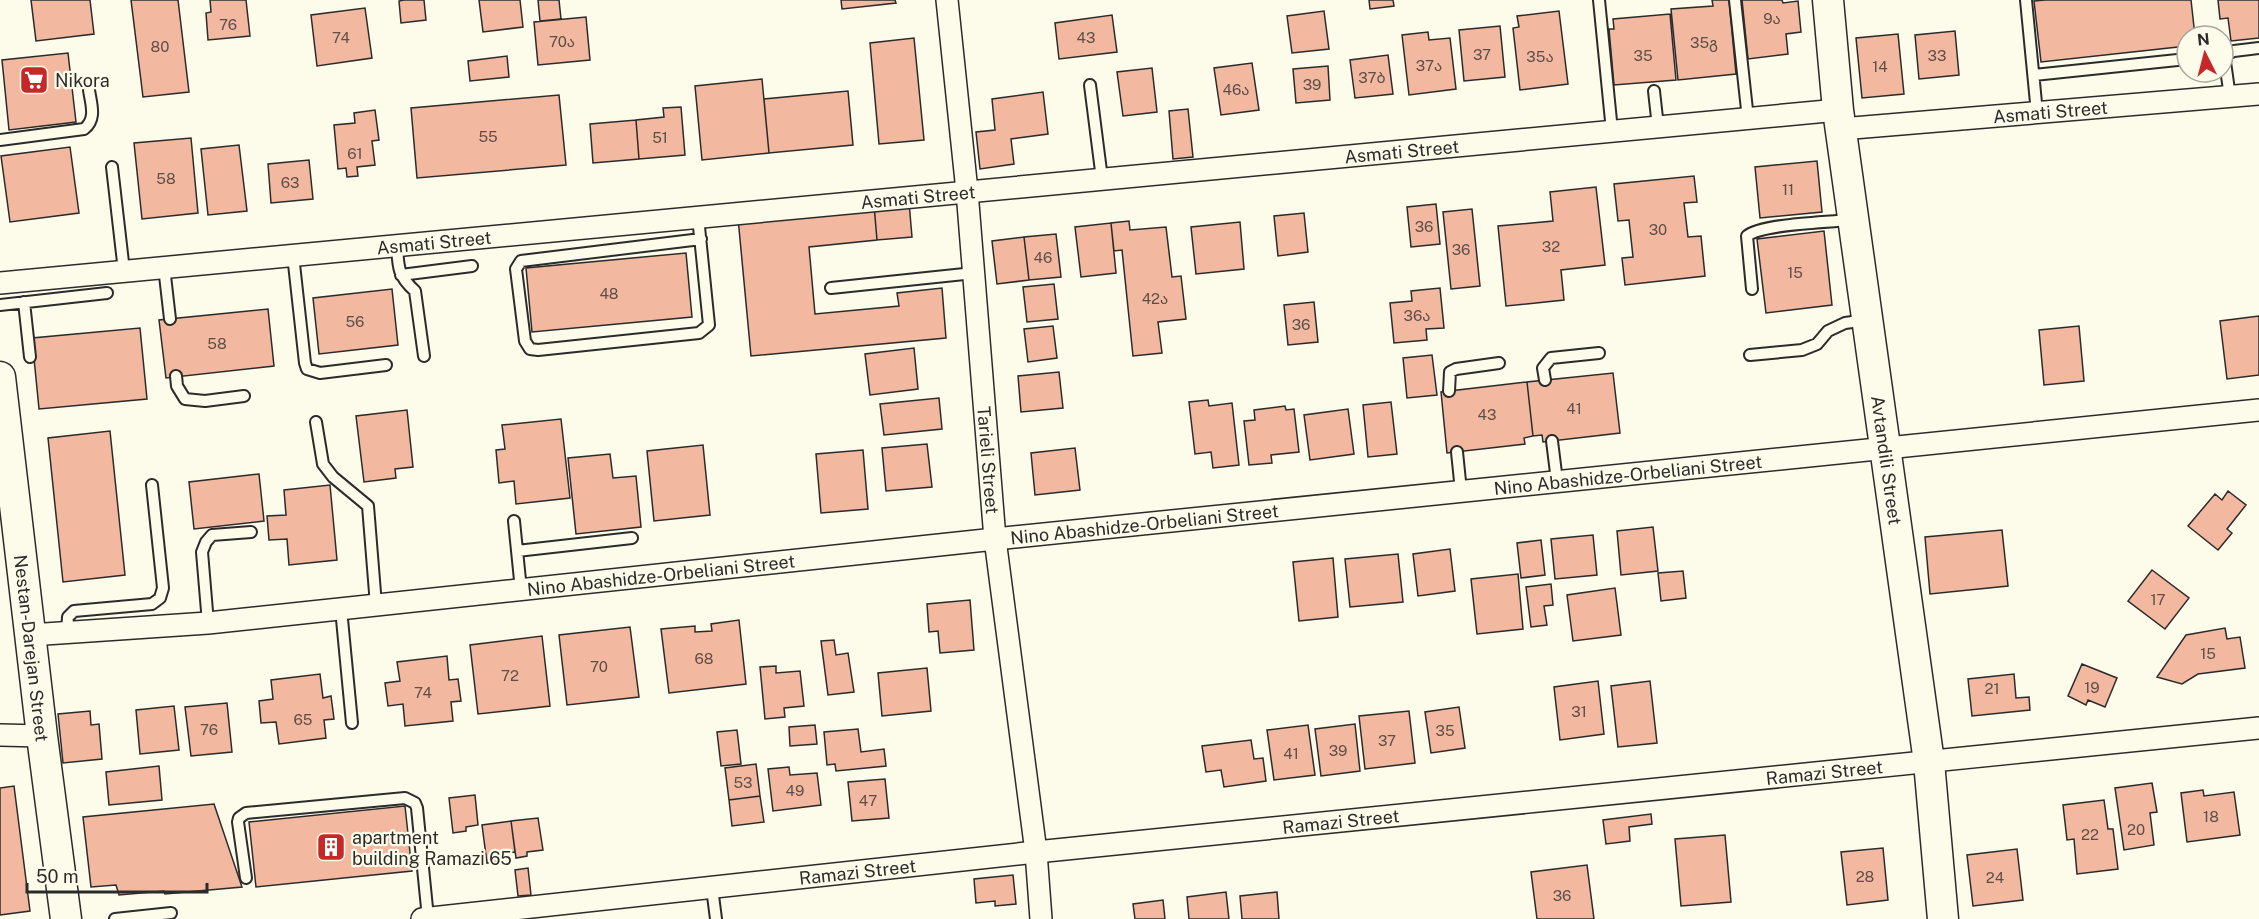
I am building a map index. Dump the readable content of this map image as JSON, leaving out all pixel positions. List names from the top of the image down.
{
  "streets": {
    "street": [
      "Asmati Street",
      "Avtandili Street",
      "Tarieli Street",
      "Nino Abashidze-Orbeliani Street",
      "Nestan-Darejan Street",
      "Ramazi Street"
    ]
  },
  "crossings": [
    ["Asmati Street", "Avtandili Street"],
    ["Asmati Street", "Tarieli Street"],
    ["Avtandili Street", "Nino Abashidze-Orbeliani Street"],
    ["Avtandili Street", "Ramazi Street"],
    ["Tarieli Street", "Nino Abashidze-Orbeliani Street"],
    ["Tarieli Street", "Ramazi Street"],
    ["Nino Abashidze-Orbeliani Street", "Nestan-Darejan Street"]
  ],
  "places": {
    "supermarket": ["Nikora"],
    "building": ["apartment building Ramazi 65"]
  },
  "house_numbers": [
    "9ა",
    "76",
    "74",
    "43",
    "70ა",
    "35გ",
    "80",
    "37",
    "35",
    "33",
    "35ა",
    "37ა",
    "14",
    "37ბ",
    "39",
    "46ა",
    "55",
    "51",
    "61",
    "58",
    "63",
    "11",
    "36",
    "30",
    "32",
    "36",
    "46",
    "15",
    "48",
    "42ა",
    "36ა",
    "56",
    "36",
    "58",
    "41",
    "43",
    "17",
    "15",
    "68",
    "70",
    "72",
    "19",
    "21",
    "74",
    "31",
    "65",
    "76",
    "35",
    "37",
    "39",
    "41",
    "53",
    "49",
    "47",
    "18",
    "20",
    "22",
    "28",
    "24",
    "36"
  ],
  "scale_bar": "50 m",
  "north": "top"
}
